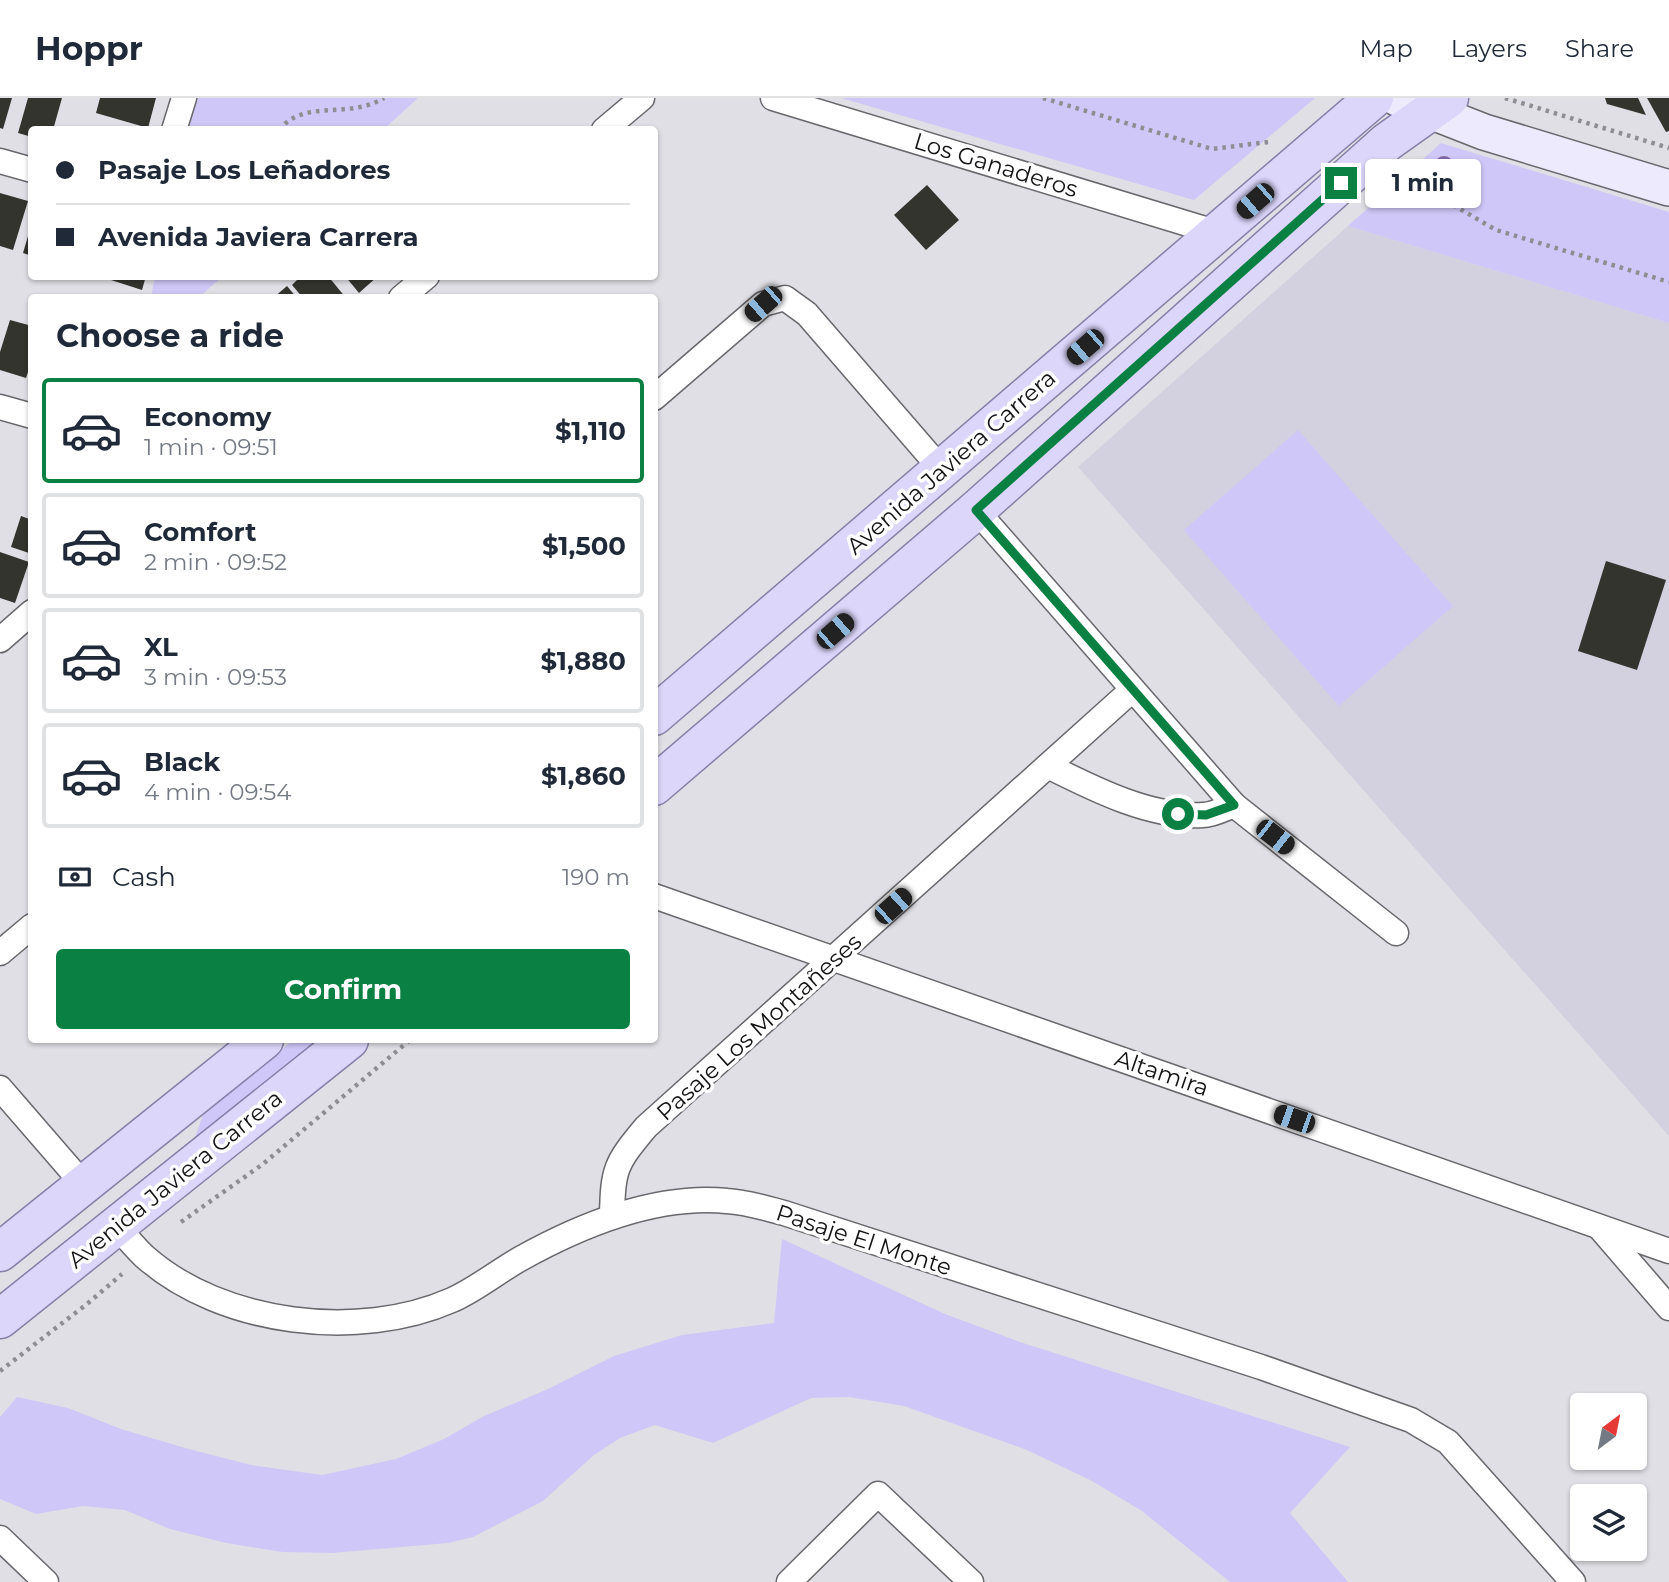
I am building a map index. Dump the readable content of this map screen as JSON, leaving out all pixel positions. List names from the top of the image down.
{
  "streets": {
    "main road": ["Avenida Javiera Carrera"],
    "street": [
      "Los Ganaderos",
      "Pasaje Los Montañeses",
      "Altamira",
      "Pasaje El Monte"
    ]
  },
  "crossings": [
    ["Los Ganaderos", "Avenida Javiera Carrera"],
    ["Avenida Javiera Carrera", "Pasaje El Monte"],
    ["Pasaje Los Montañeses", "Altamira"],
    ["Pasaje Los Montañeses", "Pasaje El Monte"]
  ],
  "north": "top right",
  "page": {
    "header": "Hoppr",
    "nav": ["Map", "Layers", "Share"],
    "banner": ["Pasaje Los Leñadores", "Avenida Javiera Carrera"],
    "bubble": "1 min",
    "heading": "Choose a ride",
    "list": [
      {
        "name": "Economy",
        "note": "1 min · 09:51",
        "value": "$1,110"
      },
      {
        "name": "Comfort",
        "note": "2 min · 09:52",
        "value": "$1,500"
      },
      {
        "name": "XL",
        "note": "3 min · 09:53",
        "value": "$1,880"
      },
      {
        "name": "Black",
        "note": "4 min · 09:54",
        "value": "$1,860"
      }
    ],
    "pay": ["Cash", "190 m"],
    "buttons": "Confirm"
  }
}
